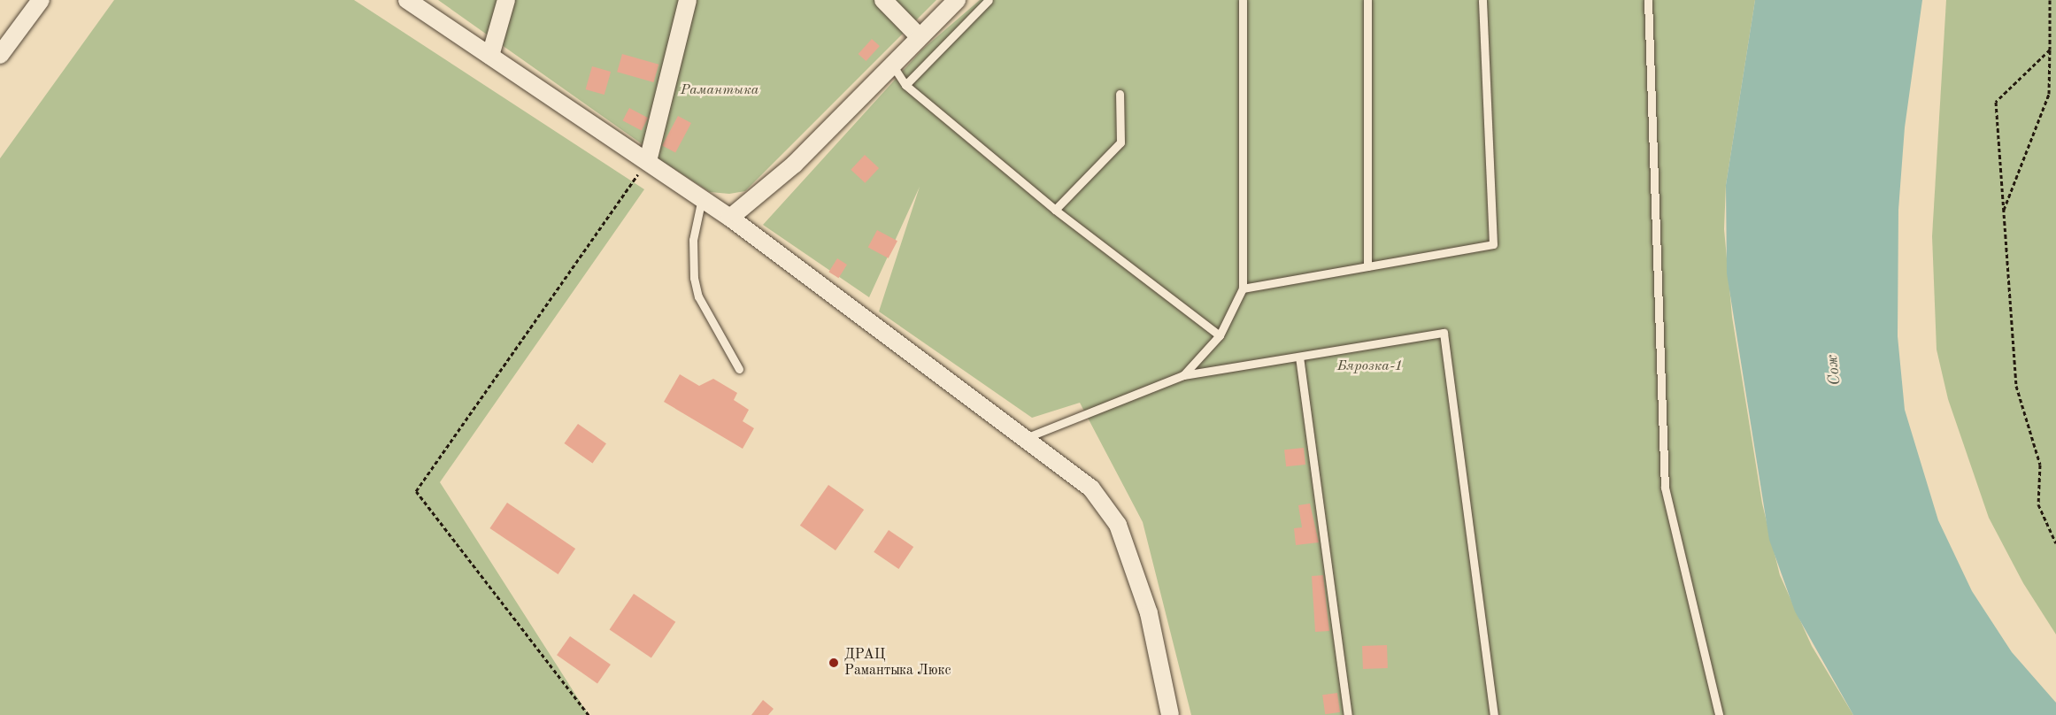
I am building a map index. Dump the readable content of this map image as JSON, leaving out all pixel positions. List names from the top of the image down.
{
  "water": ["Сож"],
  "parks": ["Рамантыка", "Бярозка-1"],
  "places": ["ДРАЦ Рамантыка Люкс"]
}
